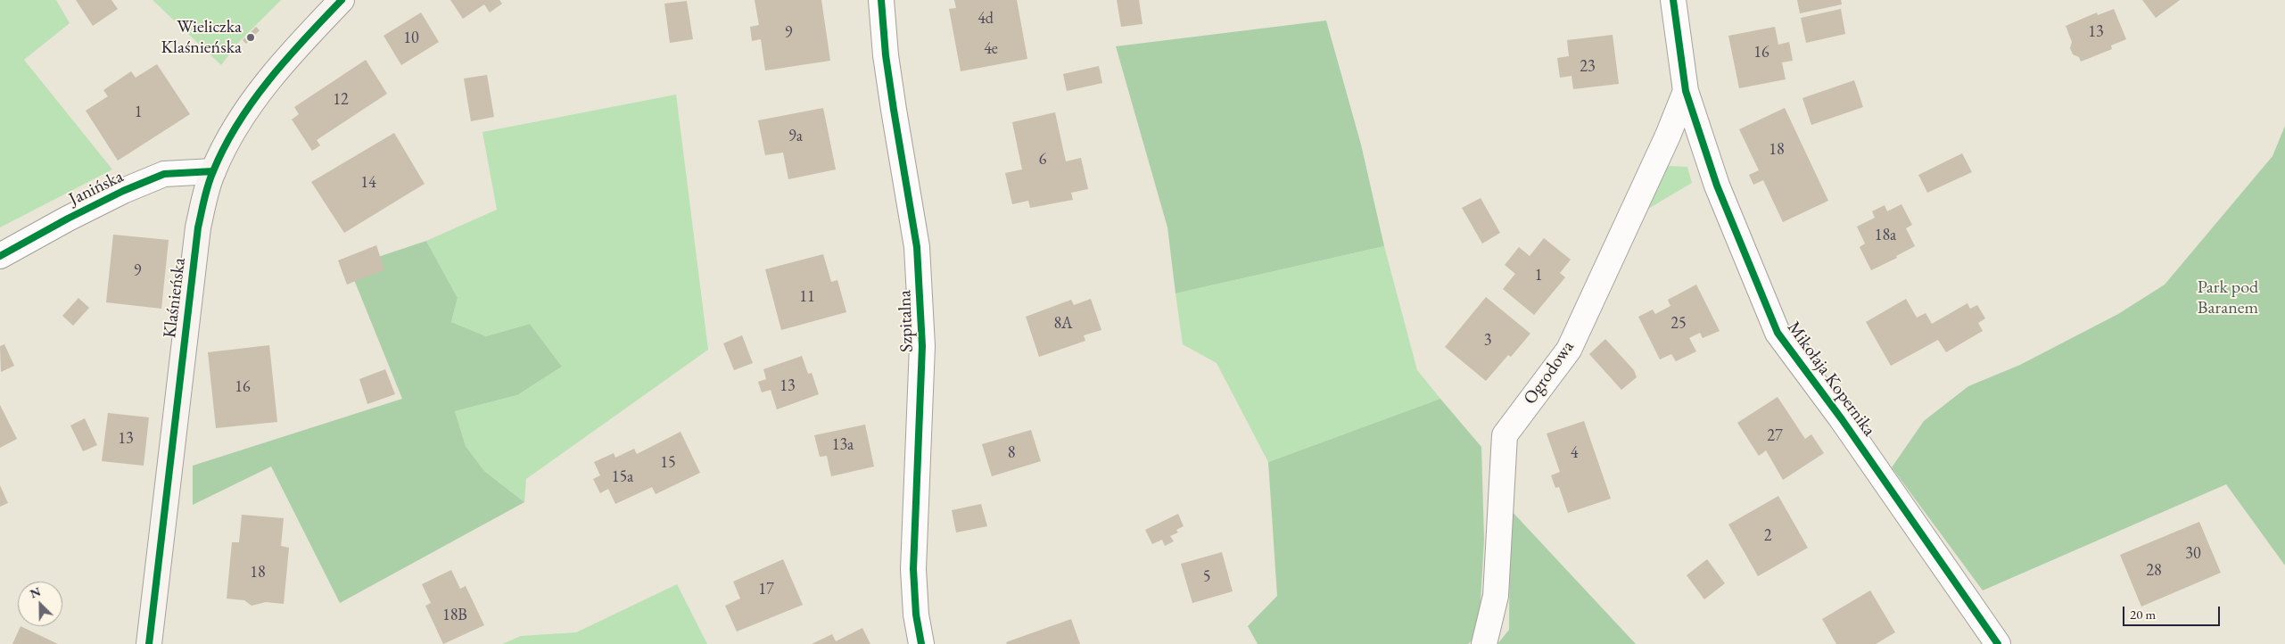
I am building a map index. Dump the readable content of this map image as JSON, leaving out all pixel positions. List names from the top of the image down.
{
  "streets": {
    "street": [
      "Janińska",
      "Klaśnieńska",
      "Szpitalna",
      "Ogrodowa",
      "Mikołaja Kopernika"
    ]
  },
  "crossings": [
    ["Janińska", "Klaśnieńska"],
    ["Ogrodowa", "Mikołaja Kopernika"]
  ],
  "parks": ["Park pod Baranem"],
  "places": ["Wieliczka Klaśnieńska"],
  "house_numbers": [
    "4d",
    "13",
    "9",
    "10",
    "4e",
    "16",
    "23",
    "12",
    "1",
    "9a",
    "18",
    "6",
    "14",
    "18a",
    "9",
    "1",
    "11",
    "8A",
    "25",
    "3",
    "13",
    "16",
    "27",
    "13",
    "13a",
    "8",
    "4",
    "15",
    "15a",
    "2",
    "30",
    "28",
    "18",
    "5",
    "17",
    "18B"
  ],
  "scale_bar": "20 m",
  "north": "top left"
}
